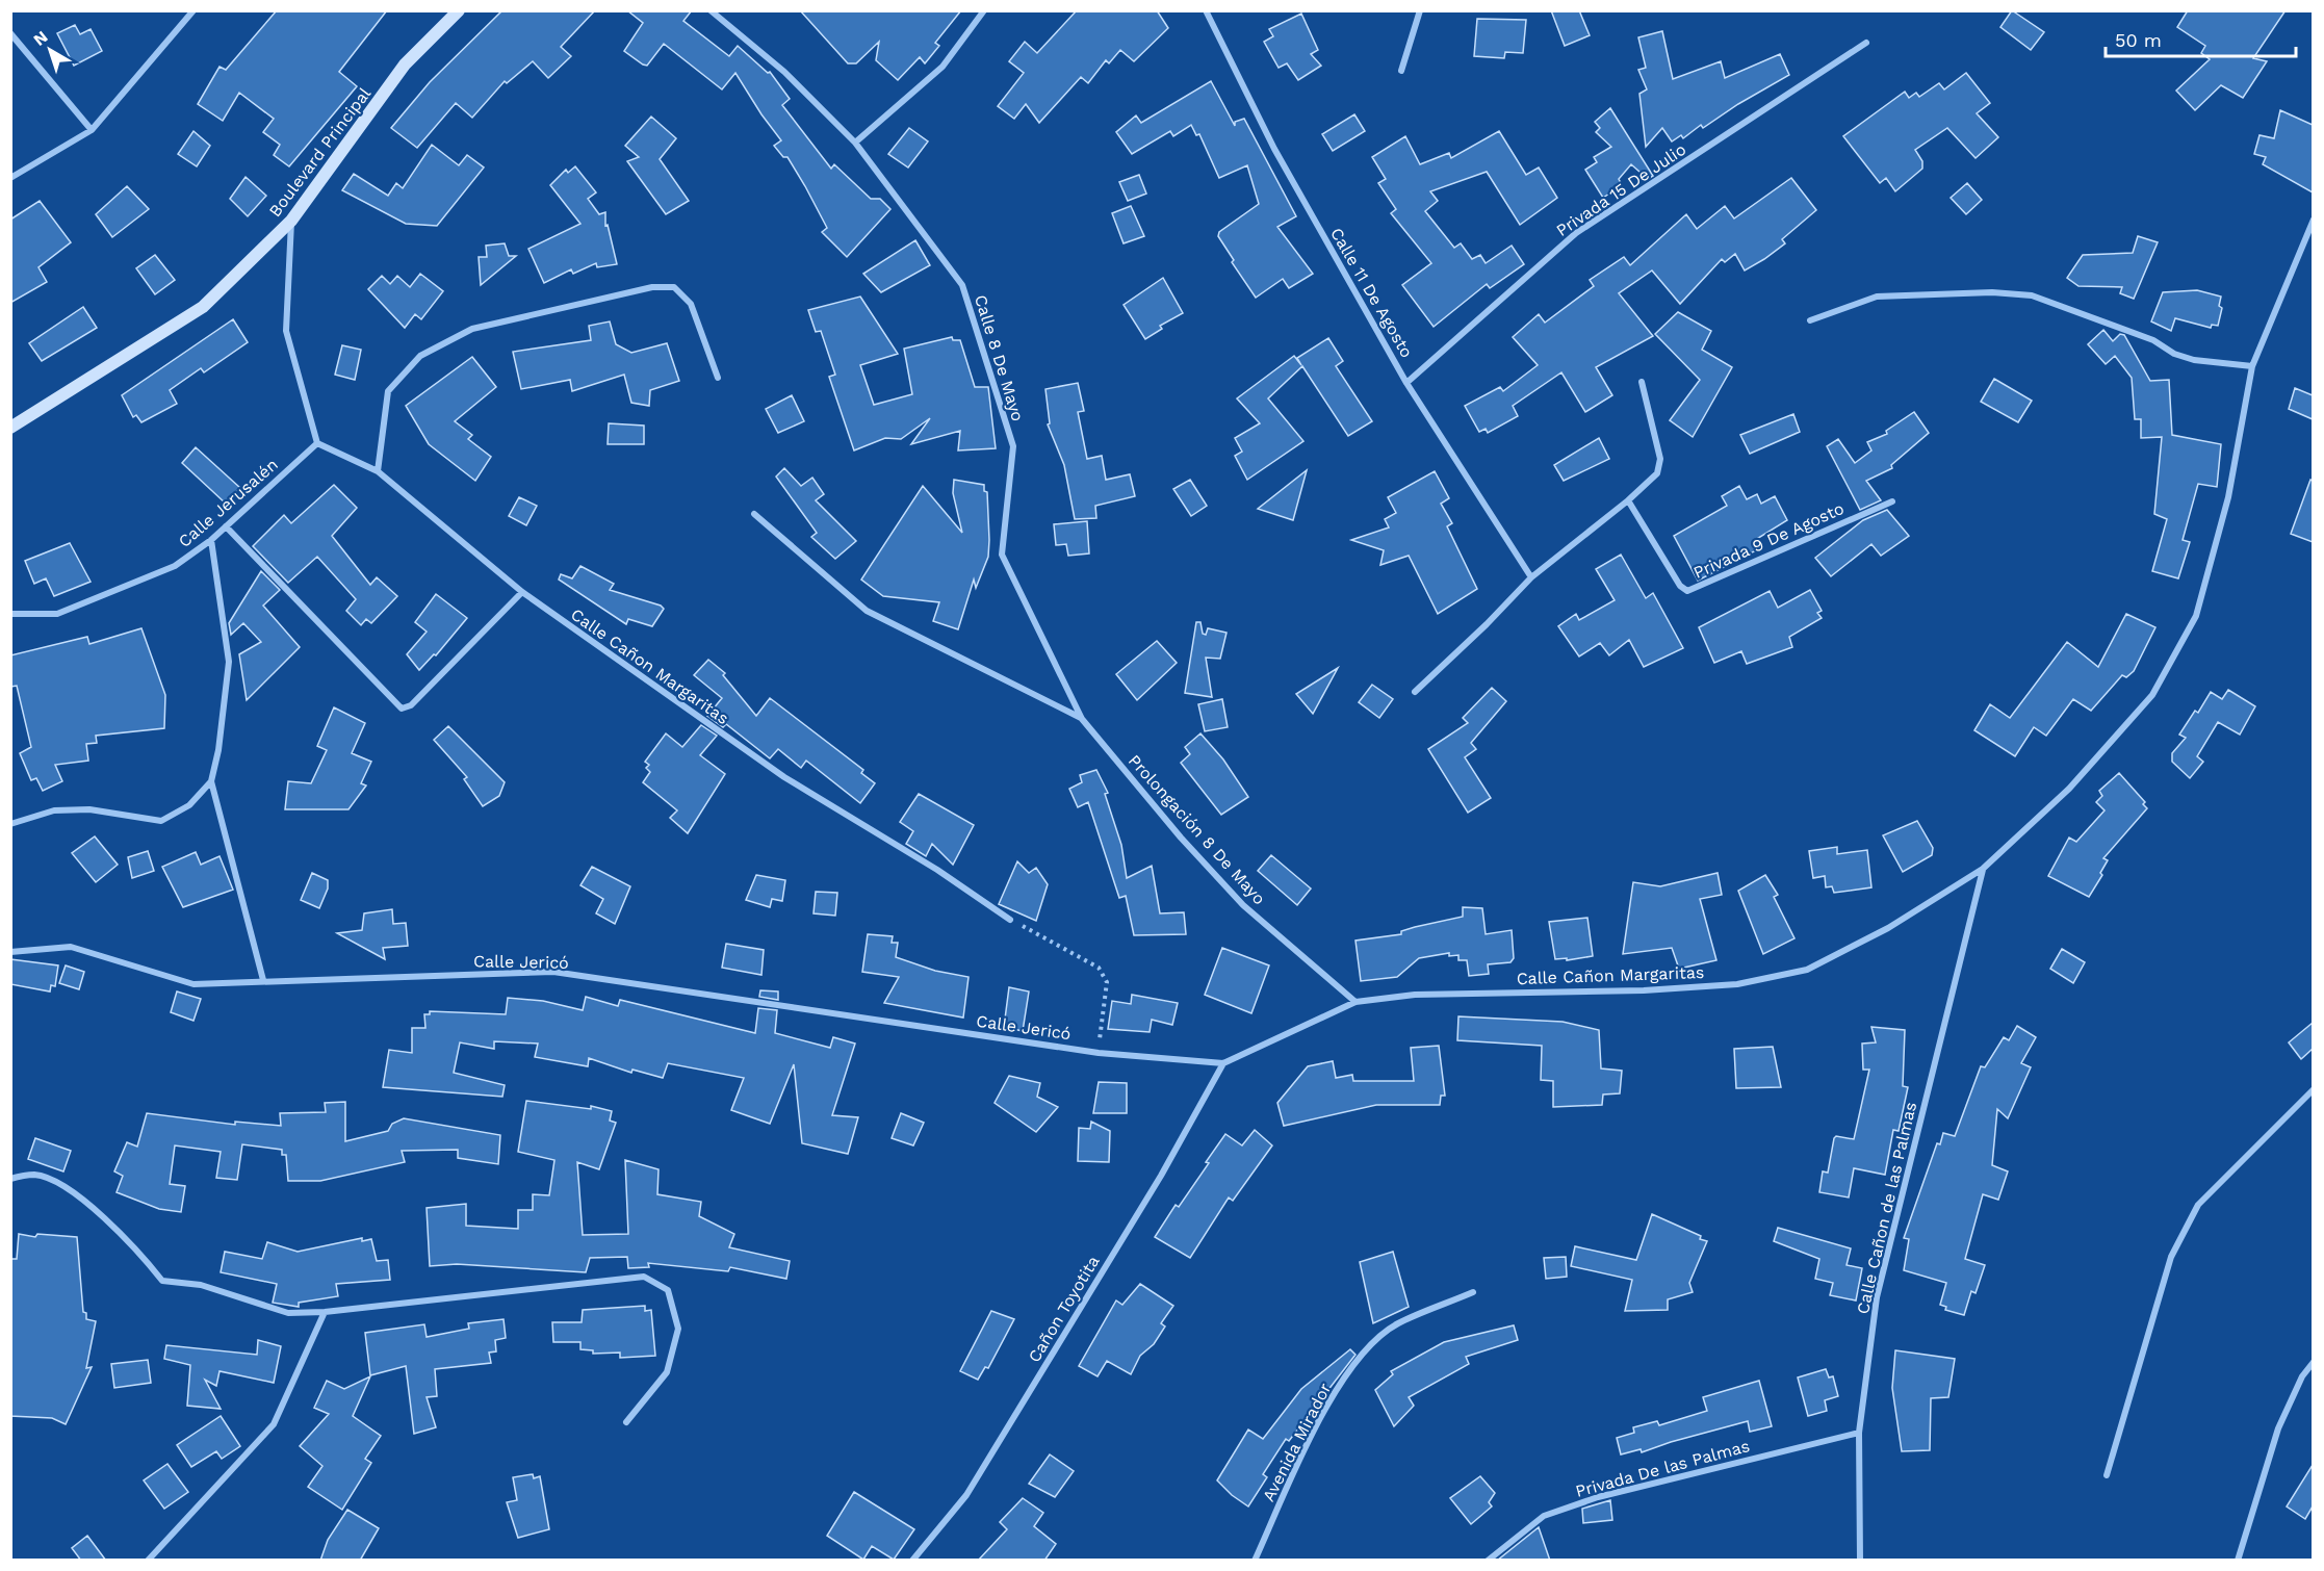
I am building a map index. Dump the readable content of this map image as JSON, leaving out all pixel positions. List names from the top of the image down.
{
  "streets": {
    "street": [
      "Boulevard Principal",
      "Privada 15 De Julio",
      "Calle 11 De Agosto",
      "Calle 8 De Mayo",
      "Calle Jerusalén",
      "Privada 9 De Agosto",
      "Calle Cañon Margaritas",
      "Prolongación 8 De Mayo",
      "Calle Jericó",
      "Calle Cañon de las Palmas",
      "Cañon Toyotita",
      "Avenida Mirador",
      "Privada De las Palmas"
    ]
  },
  "crossings": [
    ["Privada 15 De Julio", "Calle 11 De Agosto"],
    ["Calle 8 De Mayo", "Prolongación 8 De Mayo"],
    ["Calle Jerusalén", "Calle Cañon Margaritas"],
    ["Calle Cañon Margaritas", "Prolongación 8 De Mayo"],
    ["Calle Cañon Margaritas", "Calle Jericó"],
    ["Calle Cañon Margaritas", "Calle Cañon de las Palmas"],
    ["Calle Cañon Margaritas", "Cañon Toyotita"],
    ["Calle Jericó", "Cañon Toyotita"],
    ["Calle Cañon de las Palmas", "Privada De las Palmas"]
  ],
  "scale_bar": "50 m",
  "north": "top left"
}
